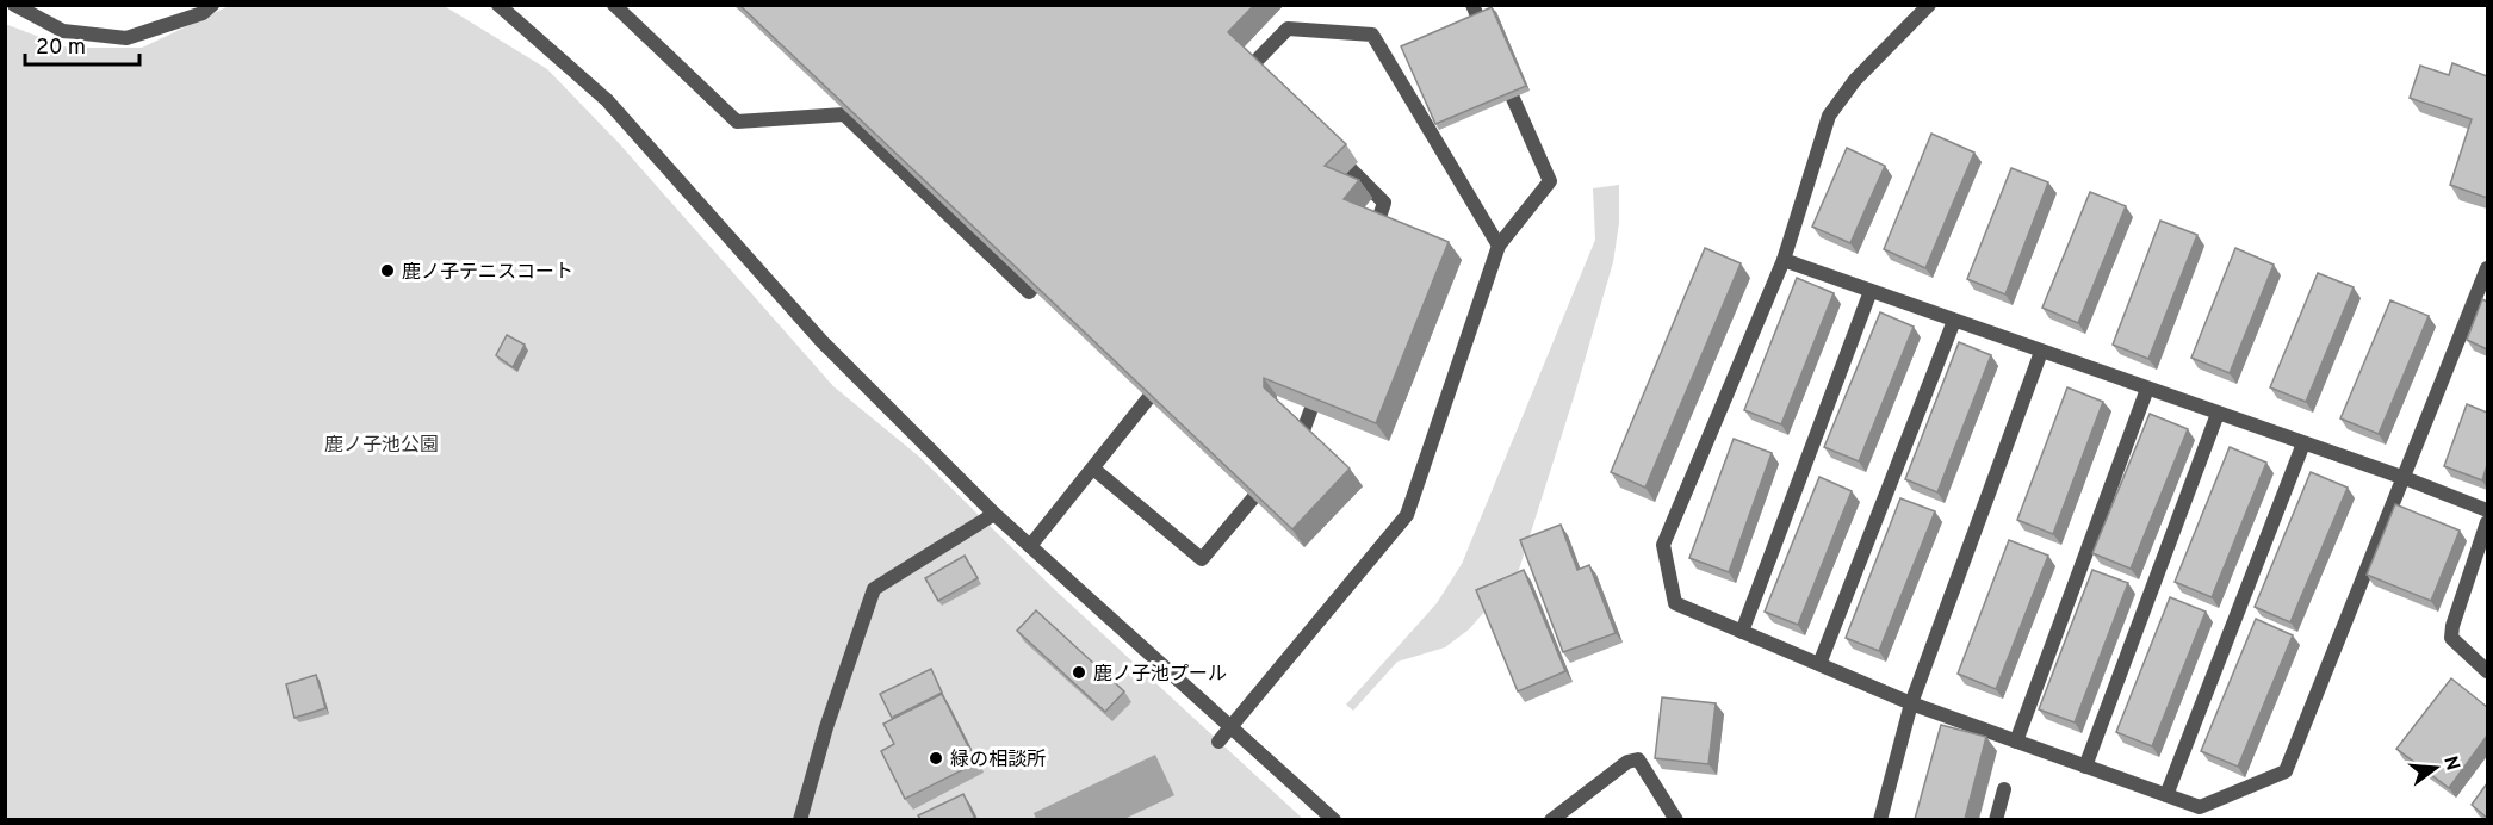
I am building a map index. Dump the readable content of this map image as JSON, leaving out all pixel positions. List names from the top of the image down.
{
  "parks": ["鹿ノ子池公園"],
  "places": ["鹿ノ子テニスコート", "鹿ノ子池プール", "緑の相談所"],
  "scale_bar": "20 m",
  "north": "right"
}
